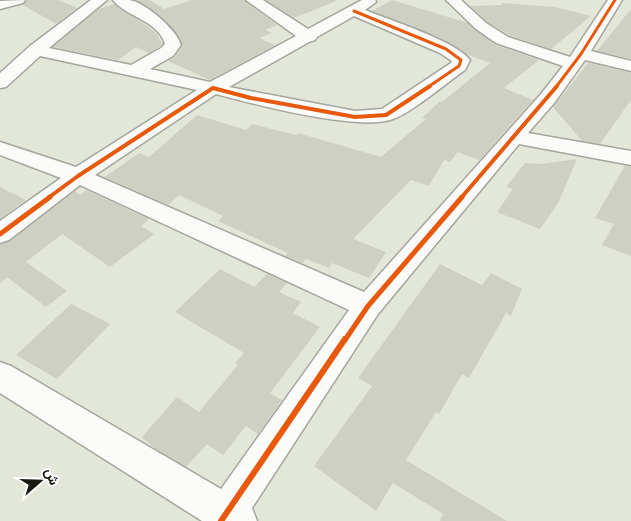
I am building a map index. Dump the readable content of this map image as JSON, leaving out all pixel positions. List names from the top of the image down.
{
  "north": "right"
}
